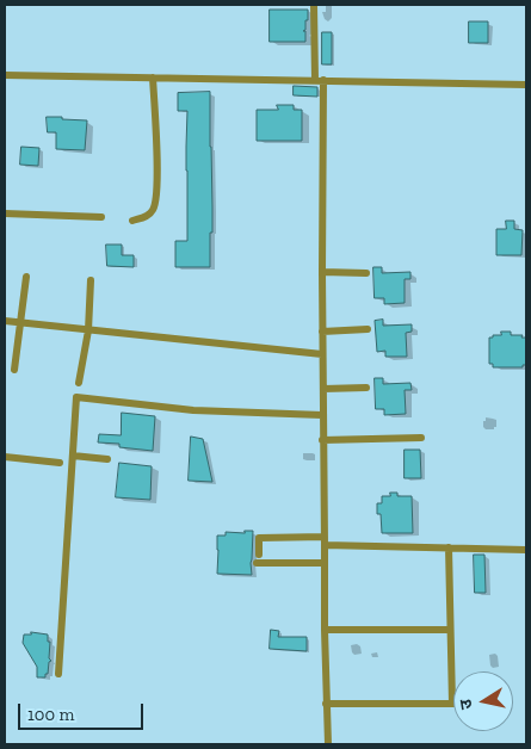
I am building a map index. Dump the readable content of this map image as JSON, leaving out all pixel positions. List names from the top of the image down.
{
  "scale_bar": "100 m",
  "north": "left"
}
